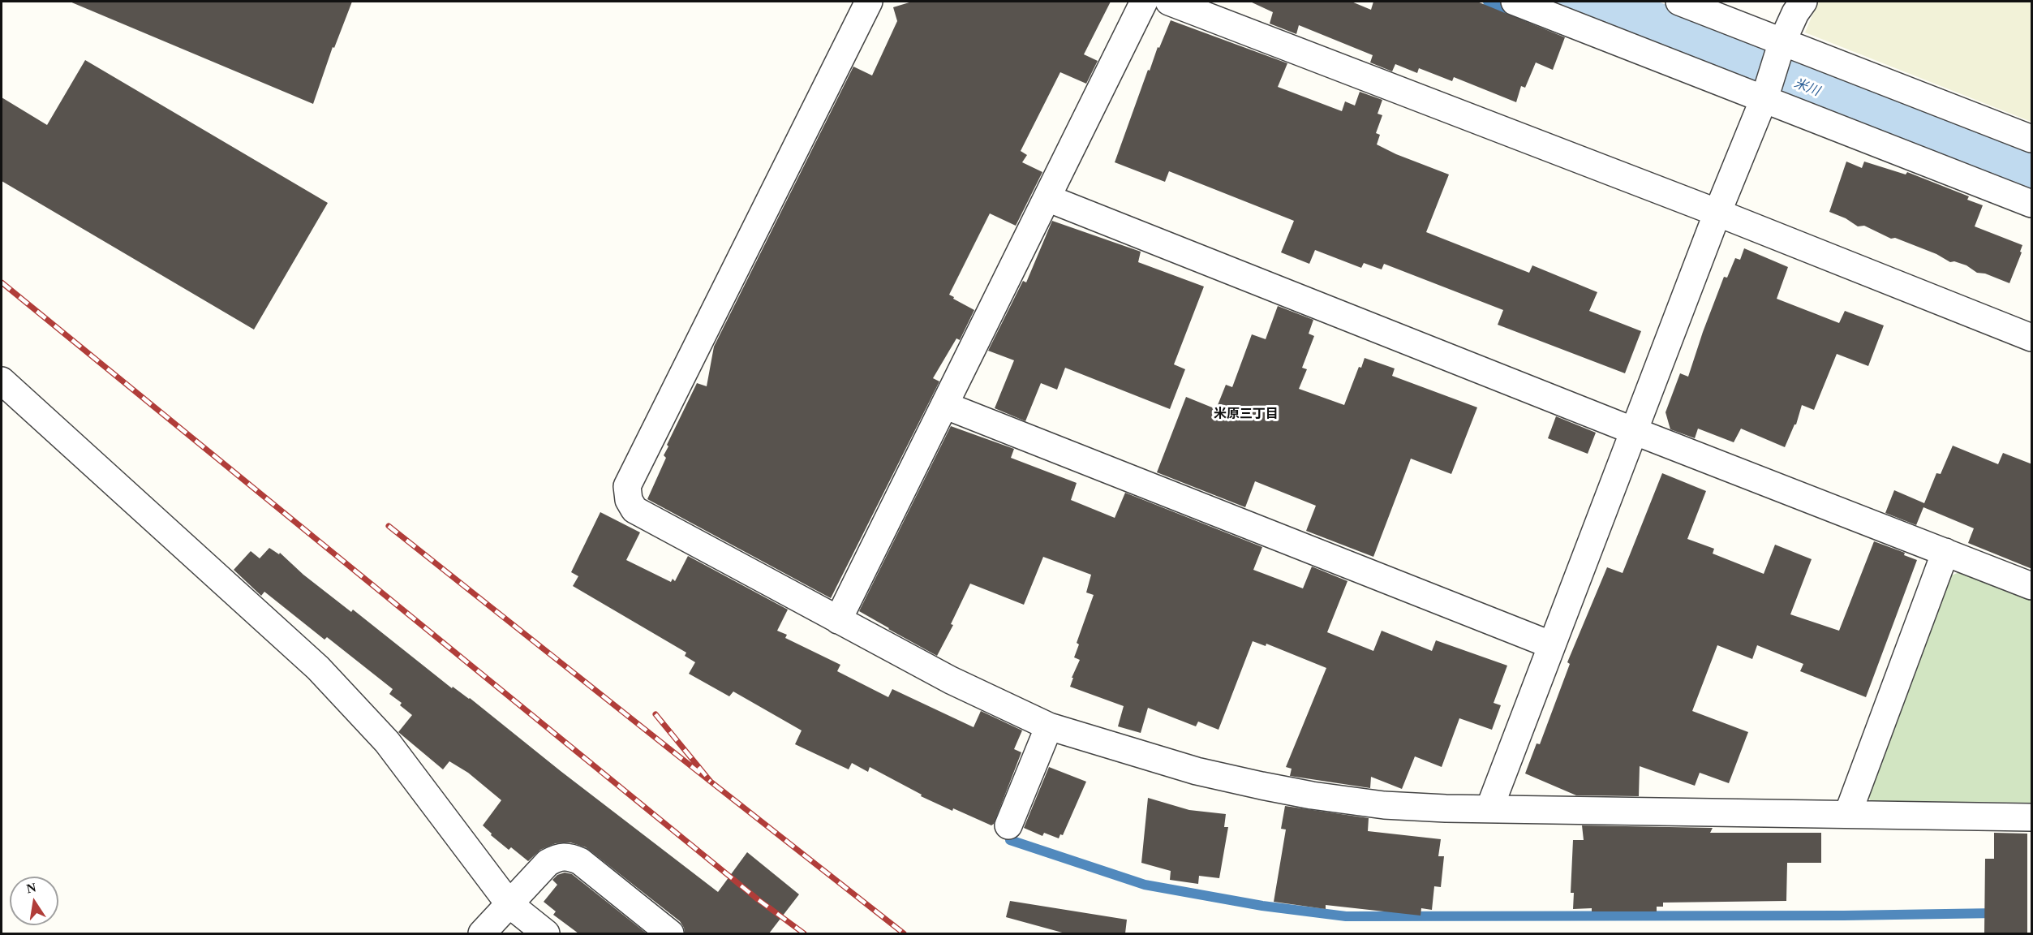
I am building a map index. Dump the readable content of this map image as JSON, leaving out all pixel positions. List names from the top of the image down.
{
  "districts": ["米原三丁目"],
  "water": ["米川"],
  "north": "top"
}
